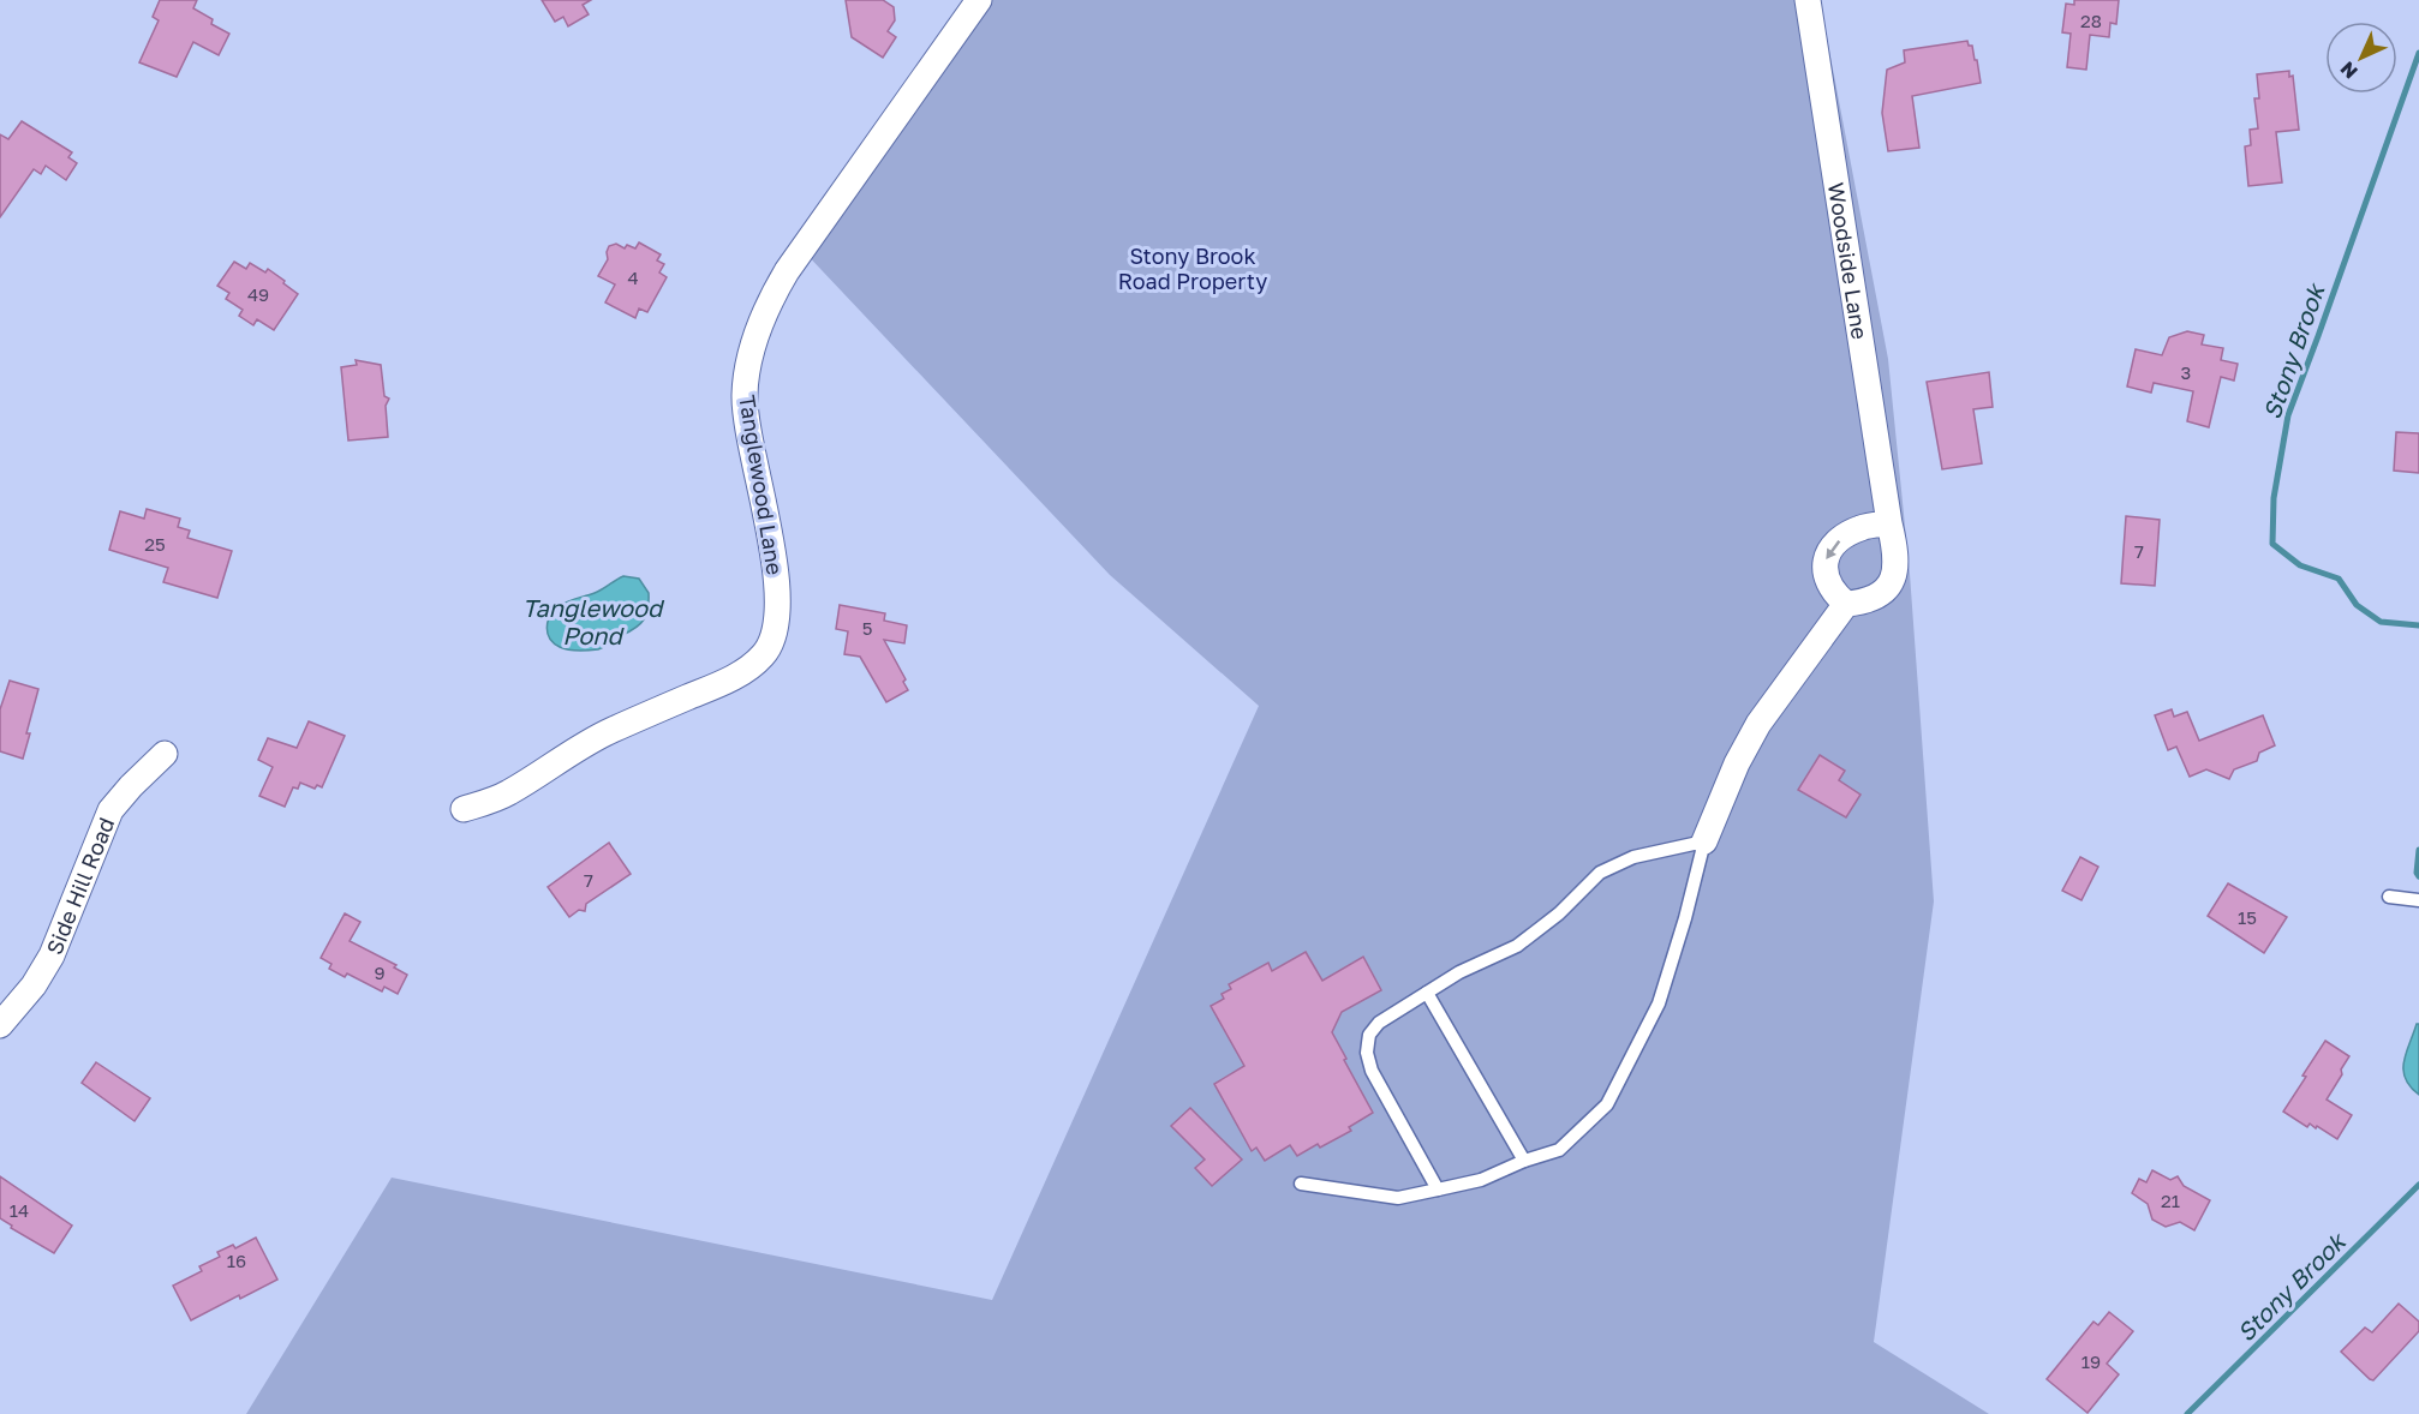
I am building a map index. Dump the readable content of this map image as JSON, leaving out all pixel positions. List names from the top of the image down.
{
  "streets": {
    "street": ["Woodside Lane", "Tanglewood Lane", "Side Hill Road"]
  },
  "water": ["Stony Brook", "Tanglewood Pond"],
  "parks": ["Stony Brook Road Property"],
  "house_numbers": [
    "28",
    "4",
    "49",
    "3",
    "25",
    "7",
    "5",
    "7",
    "15",
    "9",
    "21",
    "14",
    "16",
    "19"
  ],
  "north": "bottom left"
}
